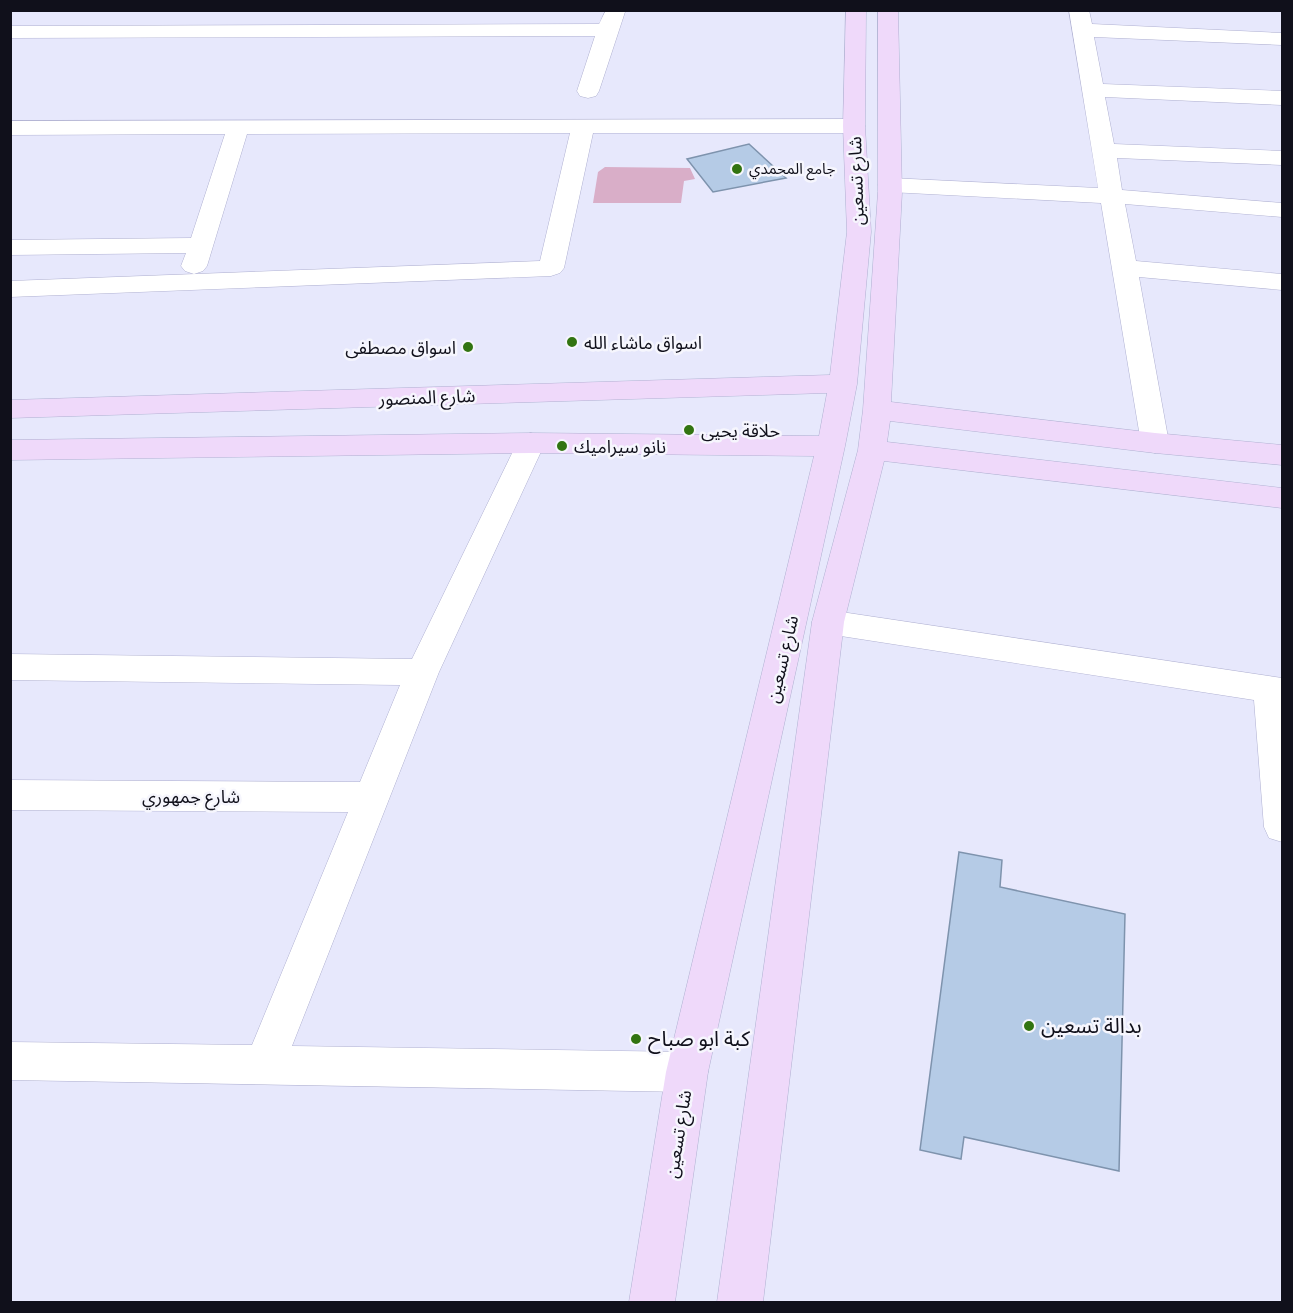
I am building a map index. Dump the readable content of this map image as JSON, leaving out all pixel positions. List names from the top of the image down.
{
  "streets": {
    "main road": ["شارع تسعين", "شارع المنصور"],
    "street": ["شارع جمهوري"]
  },
  "crossings": [
    ["شارع تسعين", "شارع المنصور"]
  ],
  "places": [
    "جامع المحمدي",
    "اسواق ماشاء الله",
    "اسواق مصطفى",
    "حلاقة يحيى",
    "نانو سيراميك",
    "بدالة تسعين",
    "كبة ابو صباح"
  ]
}
